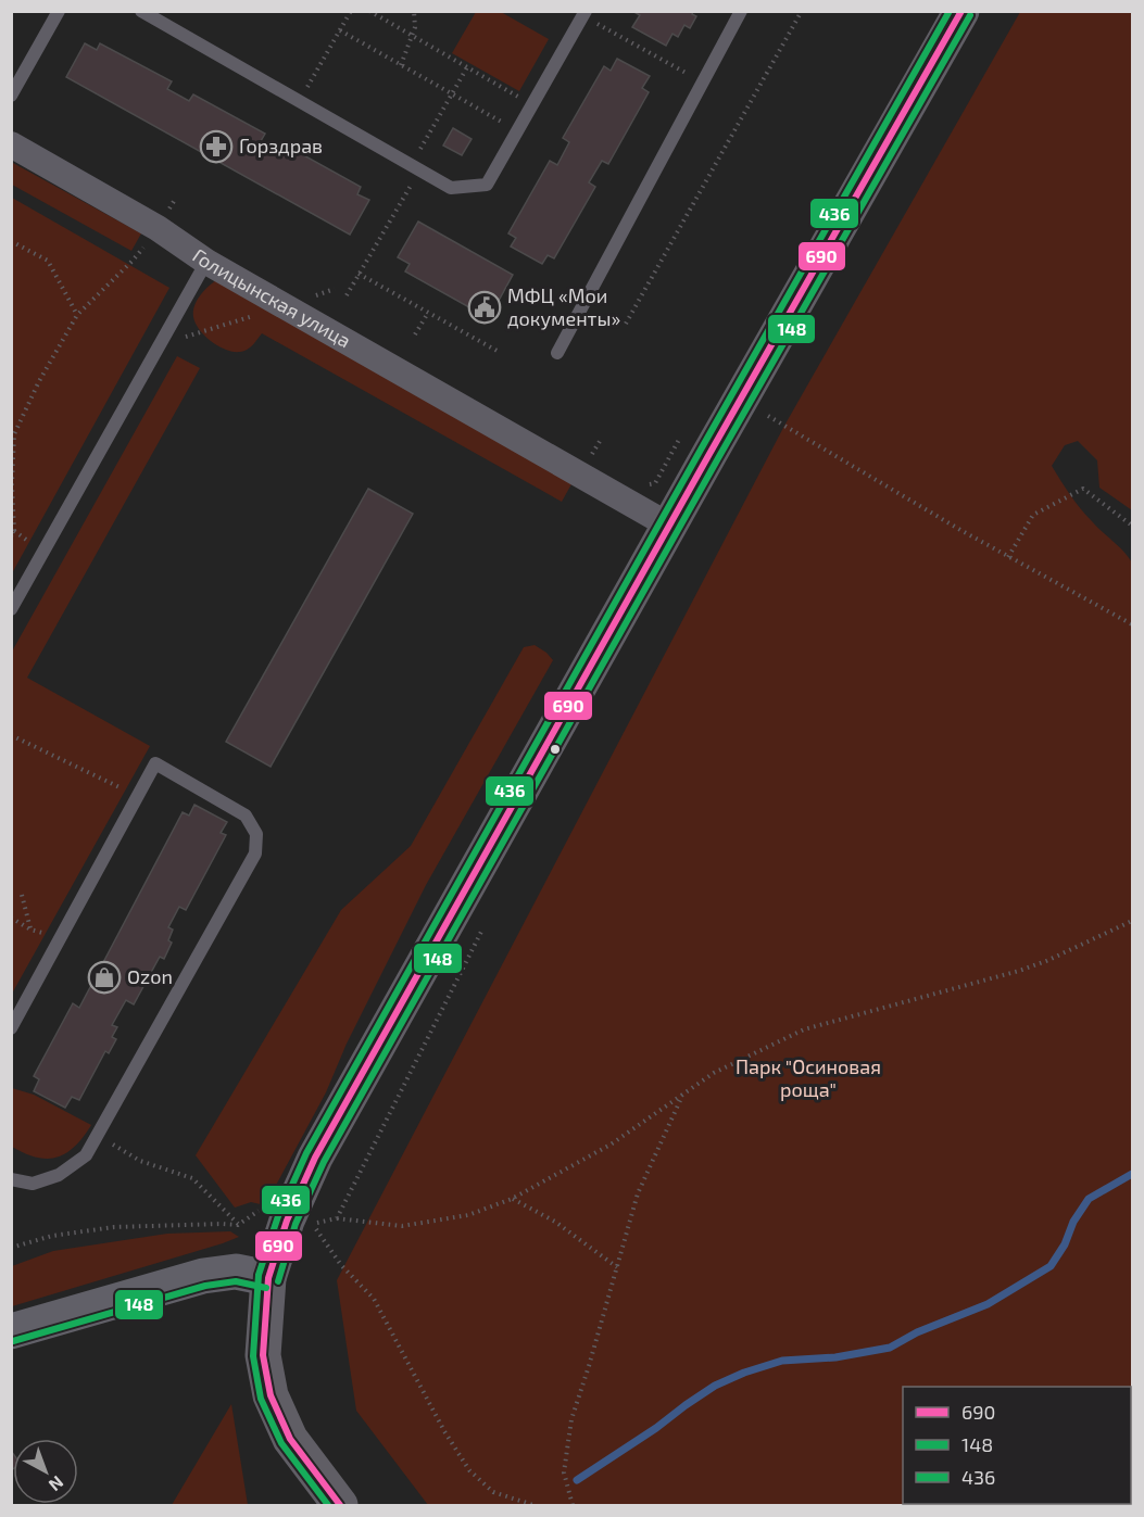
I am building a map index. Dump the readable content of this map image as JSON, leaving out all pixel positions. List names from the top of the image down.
{
  "streets": {
    "street": ["Голицынская улица"]
  },
  "parks": ["Парк \"Осиновая роща\""],
  "places": {
    "pharmacy": ["Горздрав"],
    "public building": ["МФЦ «Мои документы»"],
    "shop": ["Ozon"]
  },
  "lines": ["transit line 690", "transit line 436", "transit line 148"],
  "legend": ["690", "148", "436"],
  "north": "bottom right"
}
